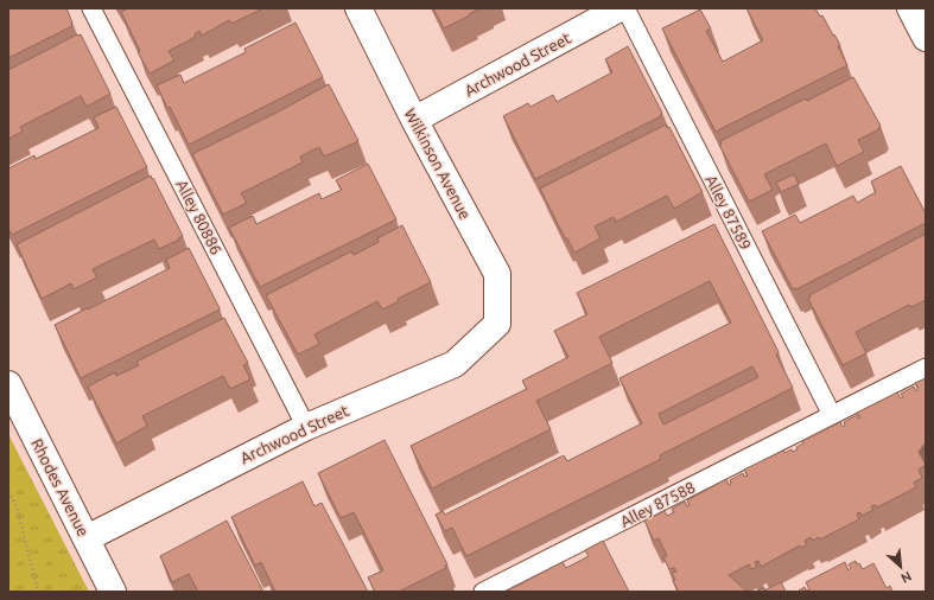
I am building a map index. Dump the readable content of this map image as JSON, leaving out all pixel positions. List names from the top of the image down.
{
  "streets": {
    "street": ["Archwood Street", "Wilkinson Avenue", "Rhodes Avenue"],
    "lane": ["Alley 87589", "Alley 80886", "Alley 87588"]
  },
  "crossings": [
    ["Archwood Street", "Wilkinson Avenue"],
    ["Archwood Street", "Alley 80886"],
    ["Archwood Street", "Rhodes Avenue"],
    ["Alley 87589", "Alley 87588"]
  ],
  "north": "bottom right"
}
